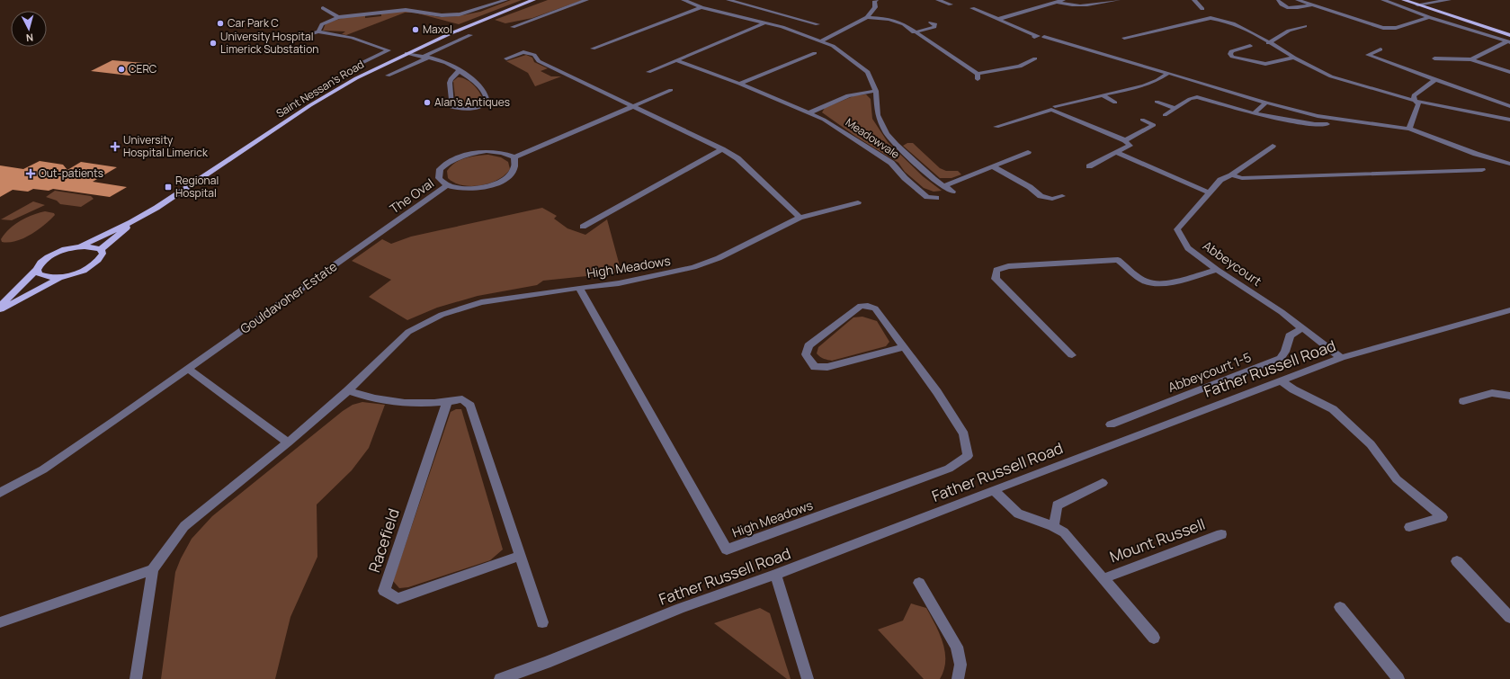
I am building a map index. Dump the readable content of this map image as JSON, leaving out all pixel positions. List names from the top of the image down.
{
  "streets": {
    "main road": ["Saint Nessan's Road"],
    "street": [
      "Meadowvale",
      "The Oval",
      "Abbeycourt",
      "High Meadows",
      "Gouldavoher Estate",
      "Father Russell Road",
      "Abbeycourt 1-5",
      "Racefield",
      "Mount Russell"
    ]
  },
  "crossings": [
    ["The Oval", "Gouldavoher Estate"],
    ["Abbeycourt", "Father Russell Road"],
    ["Abbeycourt", "Abbeycourt 1-5"],
    ["Father Russell Road", "Mount Russell"]
  ],
  "places": {
    "other": [
      "Car Park C",
      "Maxol",
      "University Hospital Limerick Substation",
      "CERC",
      "Alan's Antiques"
    ],
    "health": ["University Hospital Limerick", "Out-patients"],
    "transit": ["Regional Hospital"]
  },
  "north": "bottom"
}
